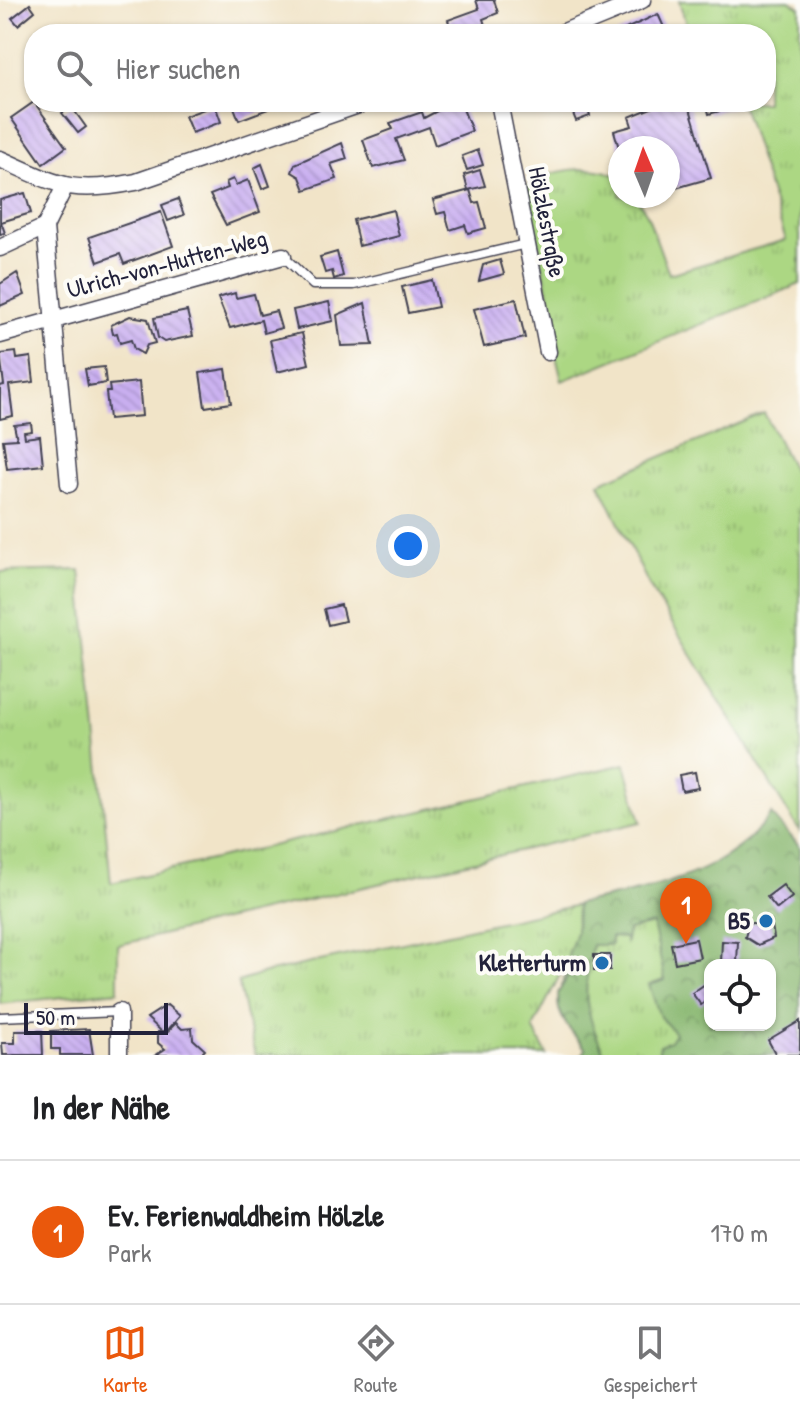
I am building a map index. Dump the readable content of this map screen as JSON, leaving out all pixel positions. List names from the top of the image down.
{
  "streets": {
    "street": ["Hölzlestraße", "Ulrich-von-Hutten-Weg"]
  },
  "crossings": [
    ["Hölzlestraße", "Ulrich-von-Hutten-Weg"]
  ],
  "places": ["B5", "Kletterturm"],
  "scale_bar": "50 m",
  "north": "top",
  "page": {
    "search": "Hier suchen",
    "pins": "1",
    "scale": "50 m",
    "heading": "In der Nähe",
    "list": [
      {
        "mark": "1",
        "name": "Ev. Ferienwaldheim Hölzle",
        "note": "Park",
        "value": "170 m"
      }
    ],
    "nav": ["Karte", "Route", "Gespeichert"]
  }
}
